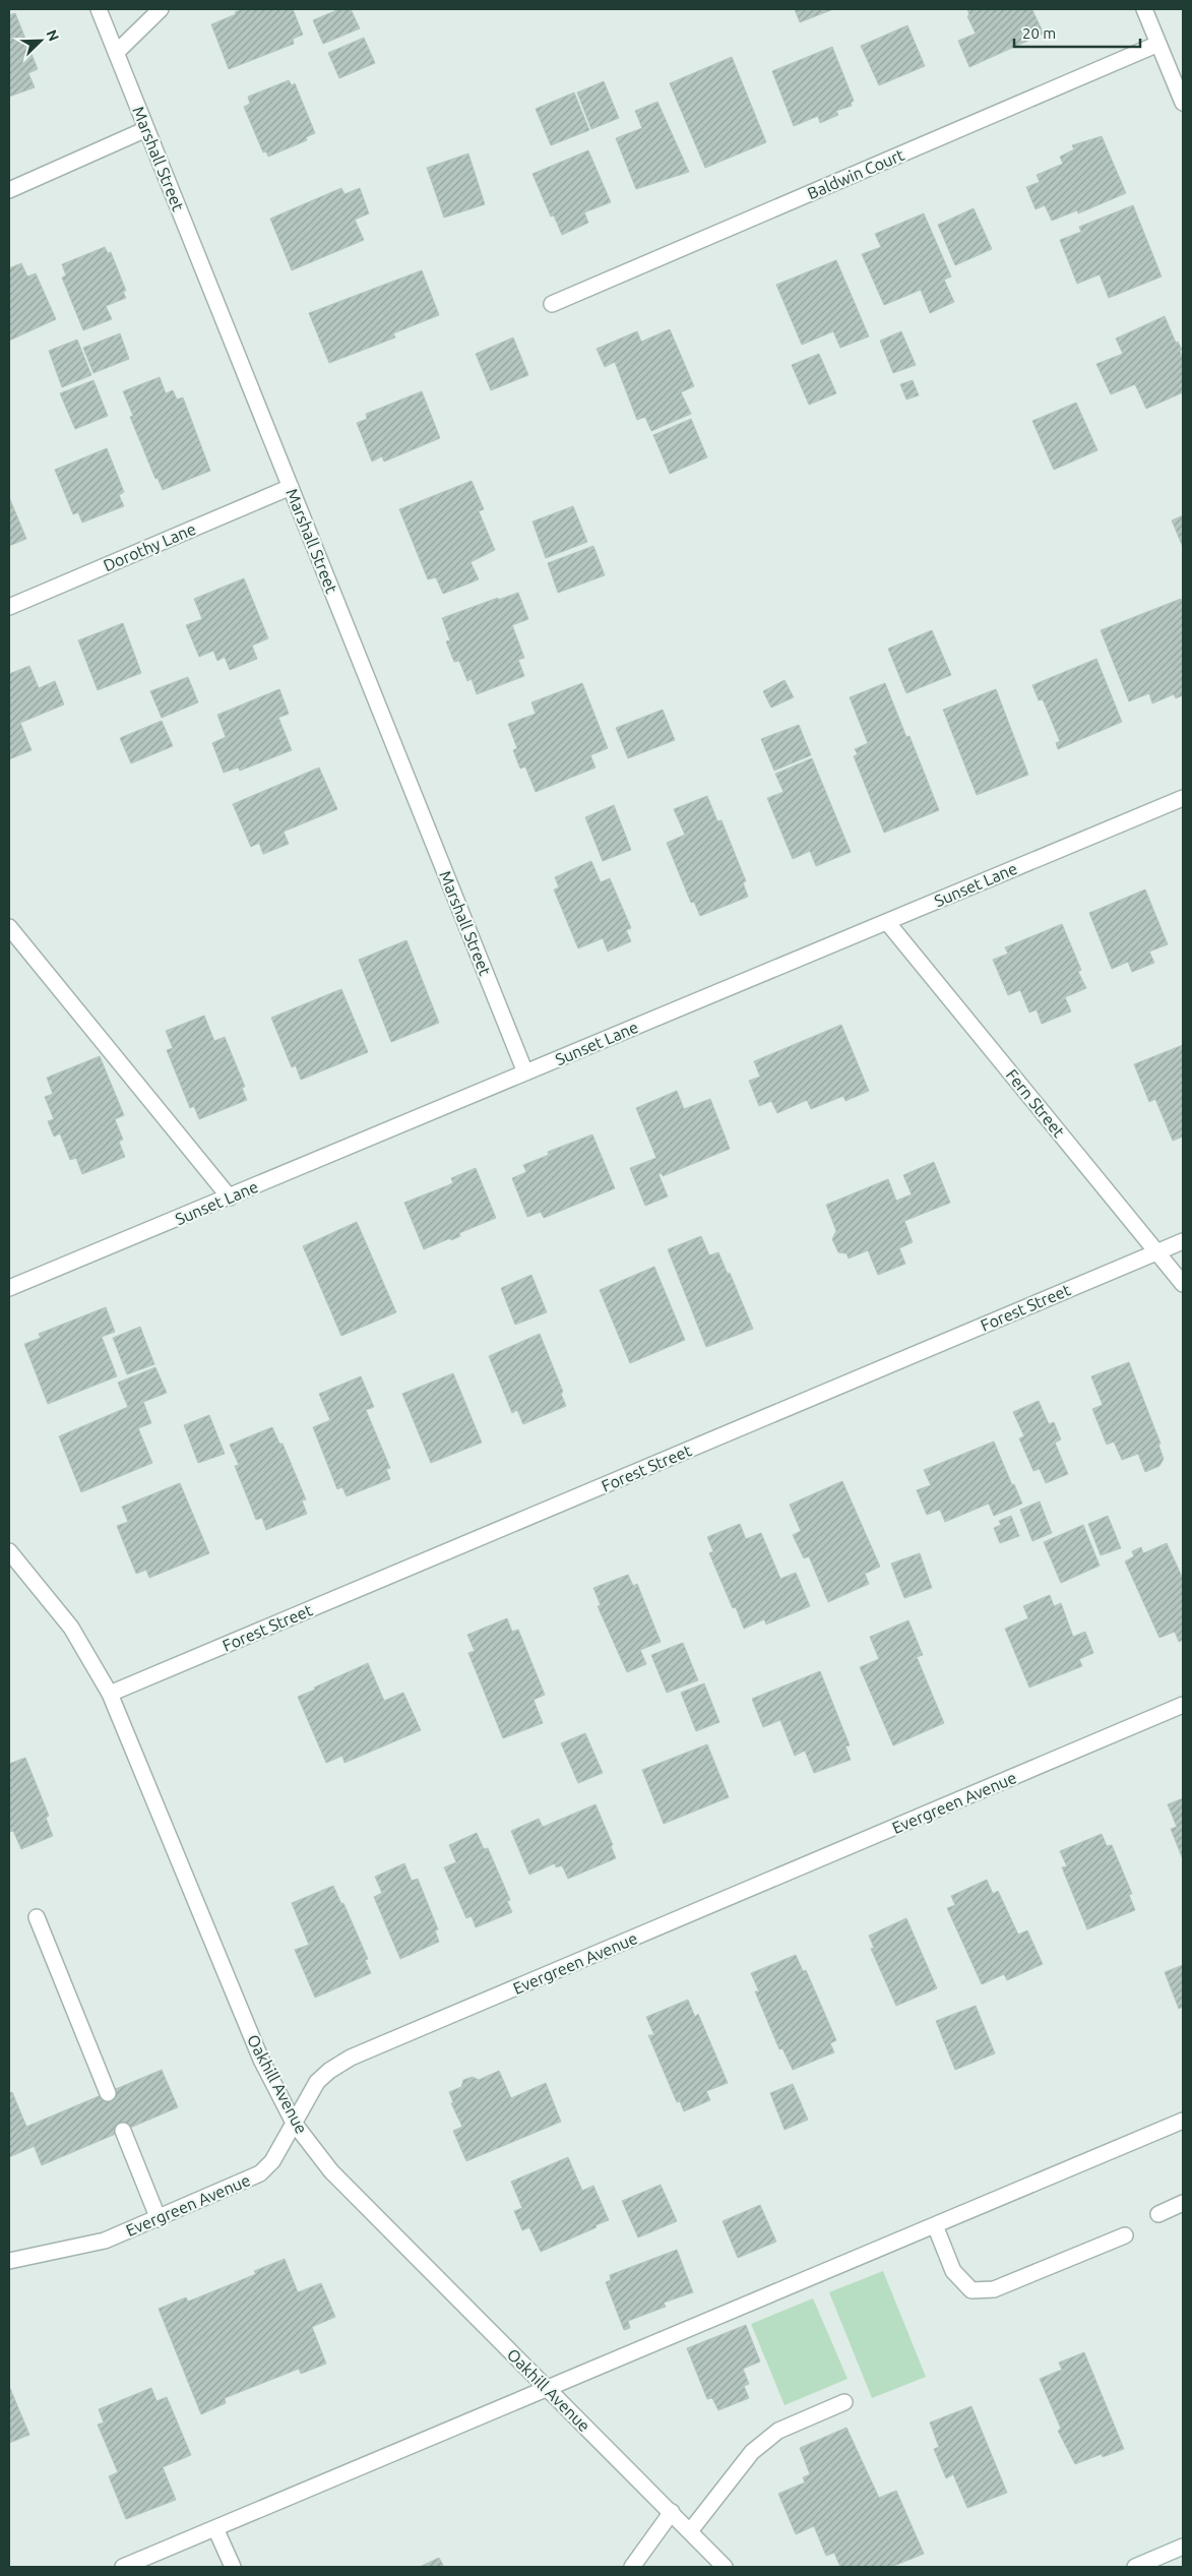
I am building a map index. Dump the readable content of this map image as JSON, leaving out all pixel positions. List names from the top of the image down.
{
  "streets": {
    "street": [
      "Marshall Street",
      "Baldwin Court",
      "Dorothy Lane",
      "Sunset Lane",
      "Fern Street",
      "Forest Street",
      "Evergreen Avenue",
      "Oakhill Avenue"
    ]
  },
  "crossings": [
    ["Marshall Street", "Dorothy Lane"],
    ["Marshall Street", "Sunset Lane"],
    ["Sunset Lane", "Fern Street"],
    ["Fern Street", "Forest Street"],
    ["Forest Street", "Oakhill Avenue"],
    ["Evergreen Avenue", "Oakhill Avenue"]
  ],
  "scale_bar": "20 m",
  "north": "top right"
}
